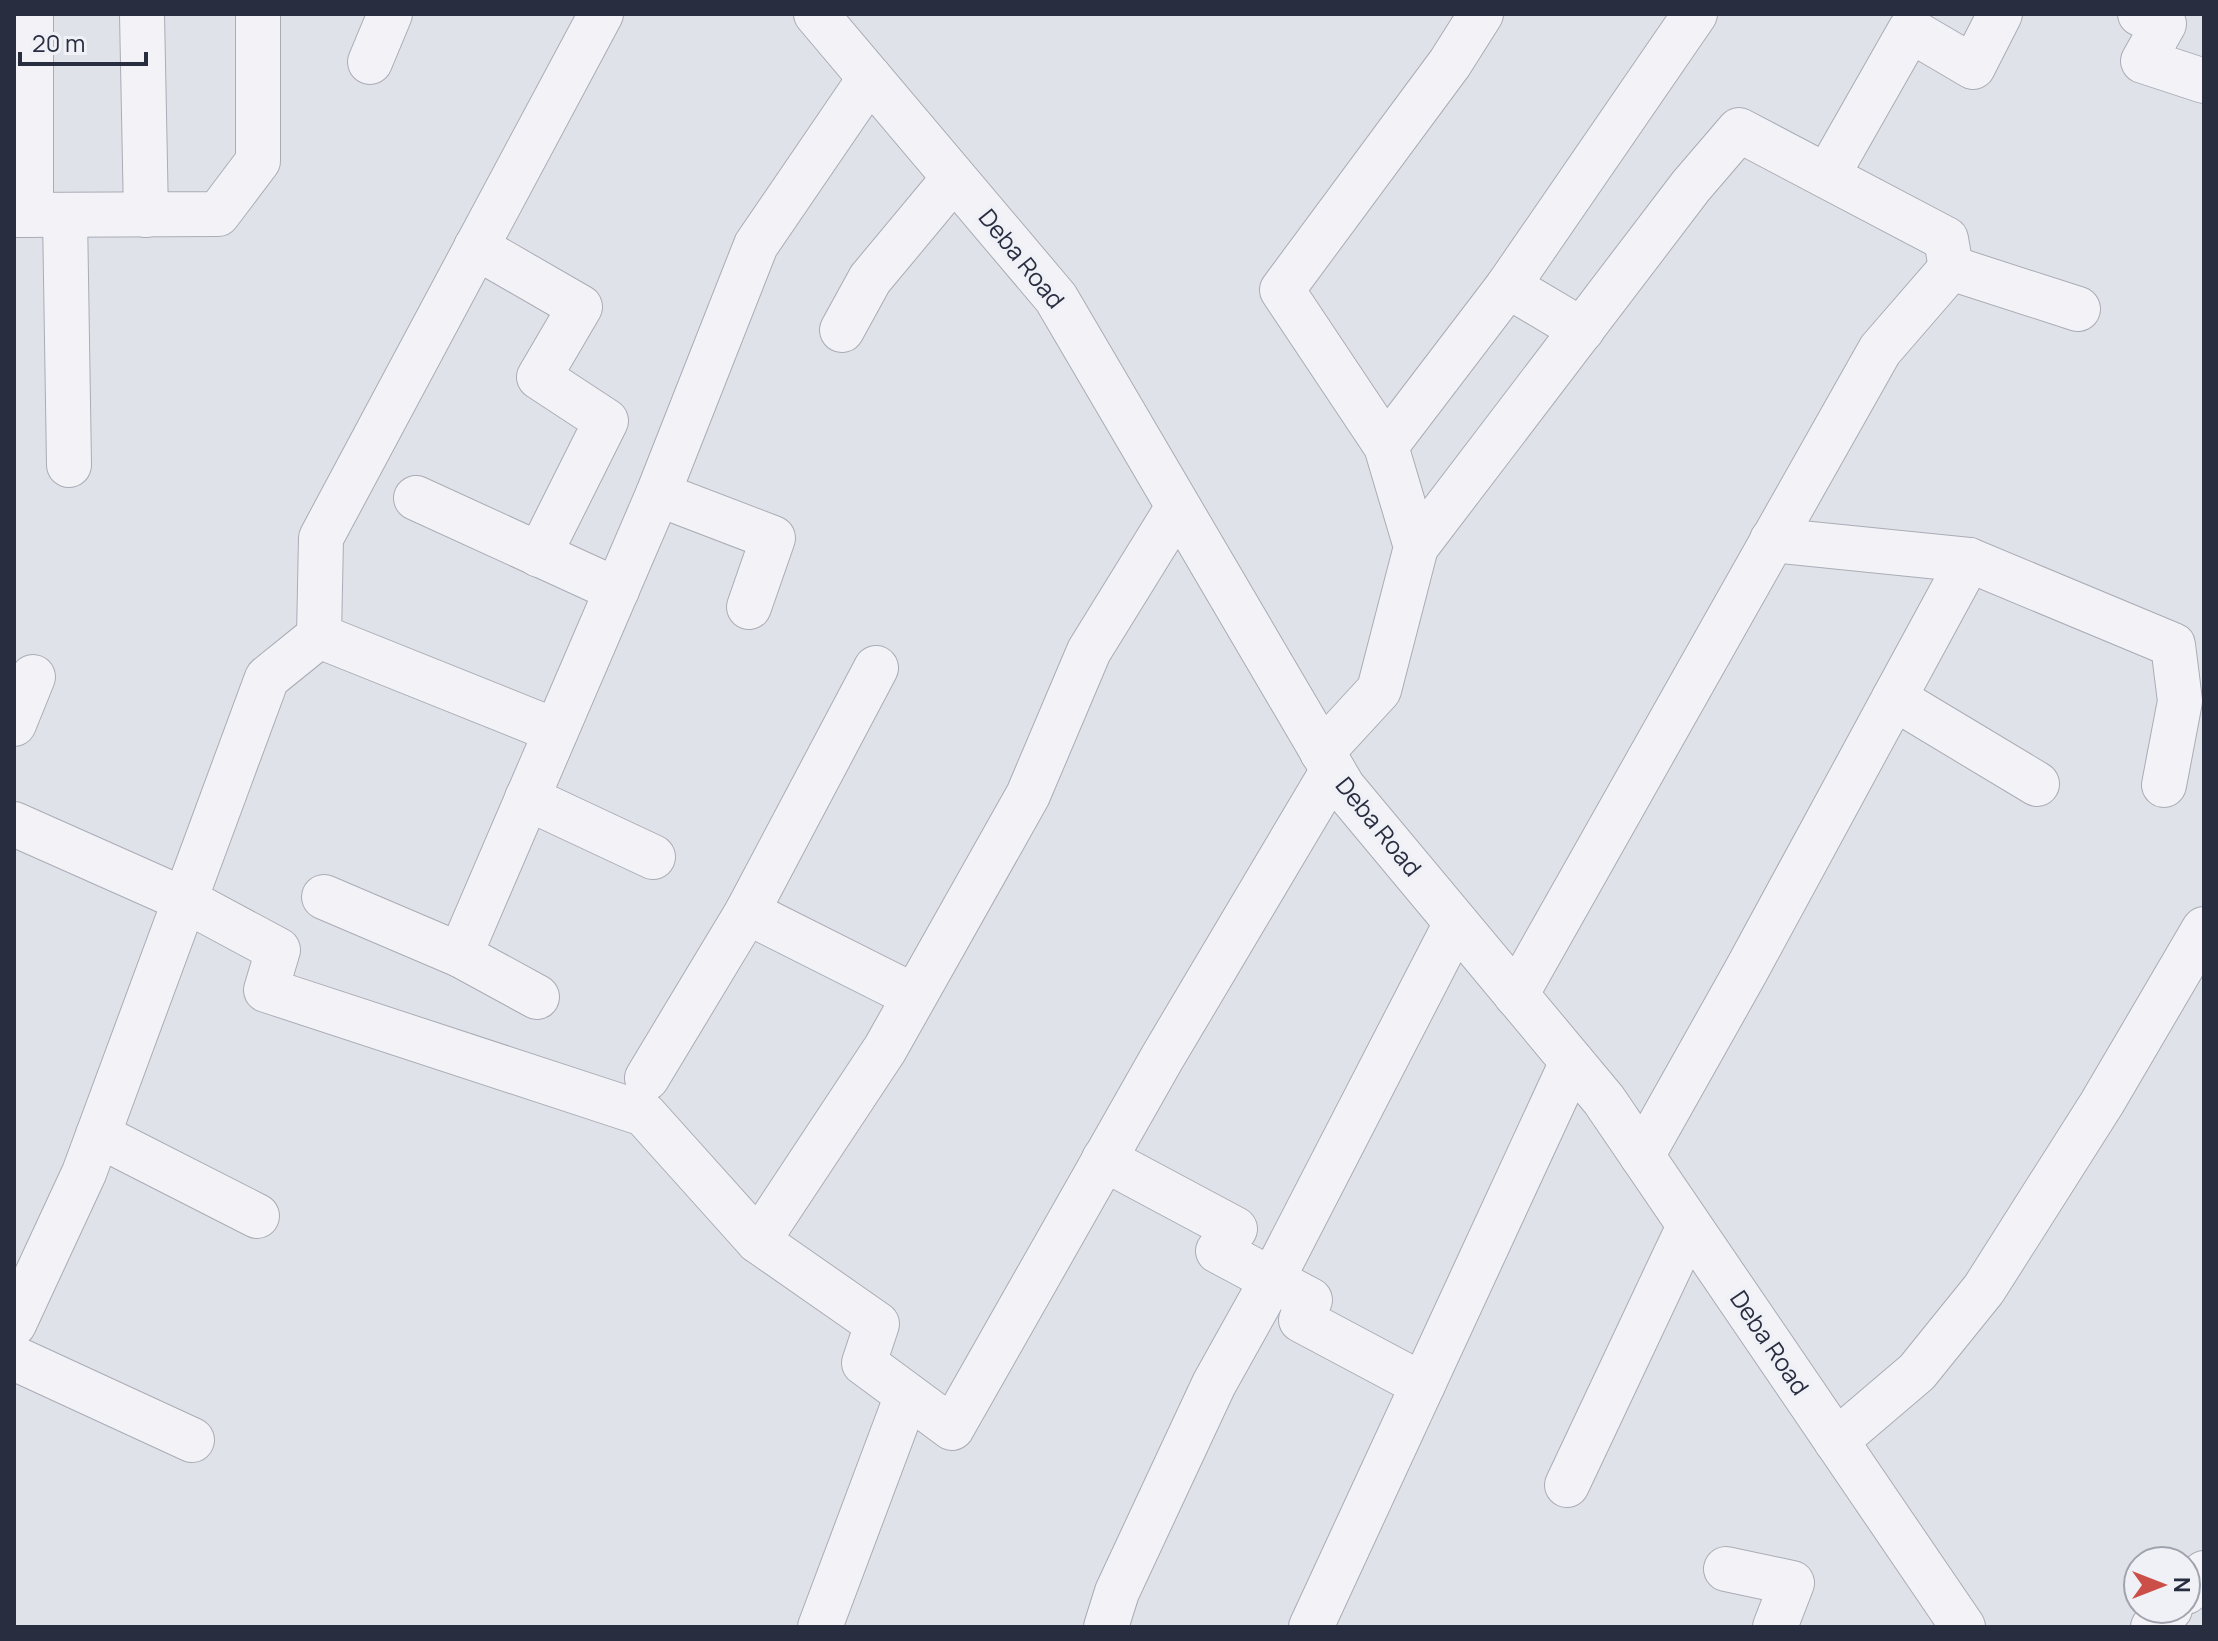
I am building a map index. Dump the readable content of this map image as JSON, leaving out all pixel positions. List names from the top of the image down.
{
  "streets": {
    "street": ["Deba Road"]
  },
  "scale_bar": "20 m",
  "north": "right"
}
